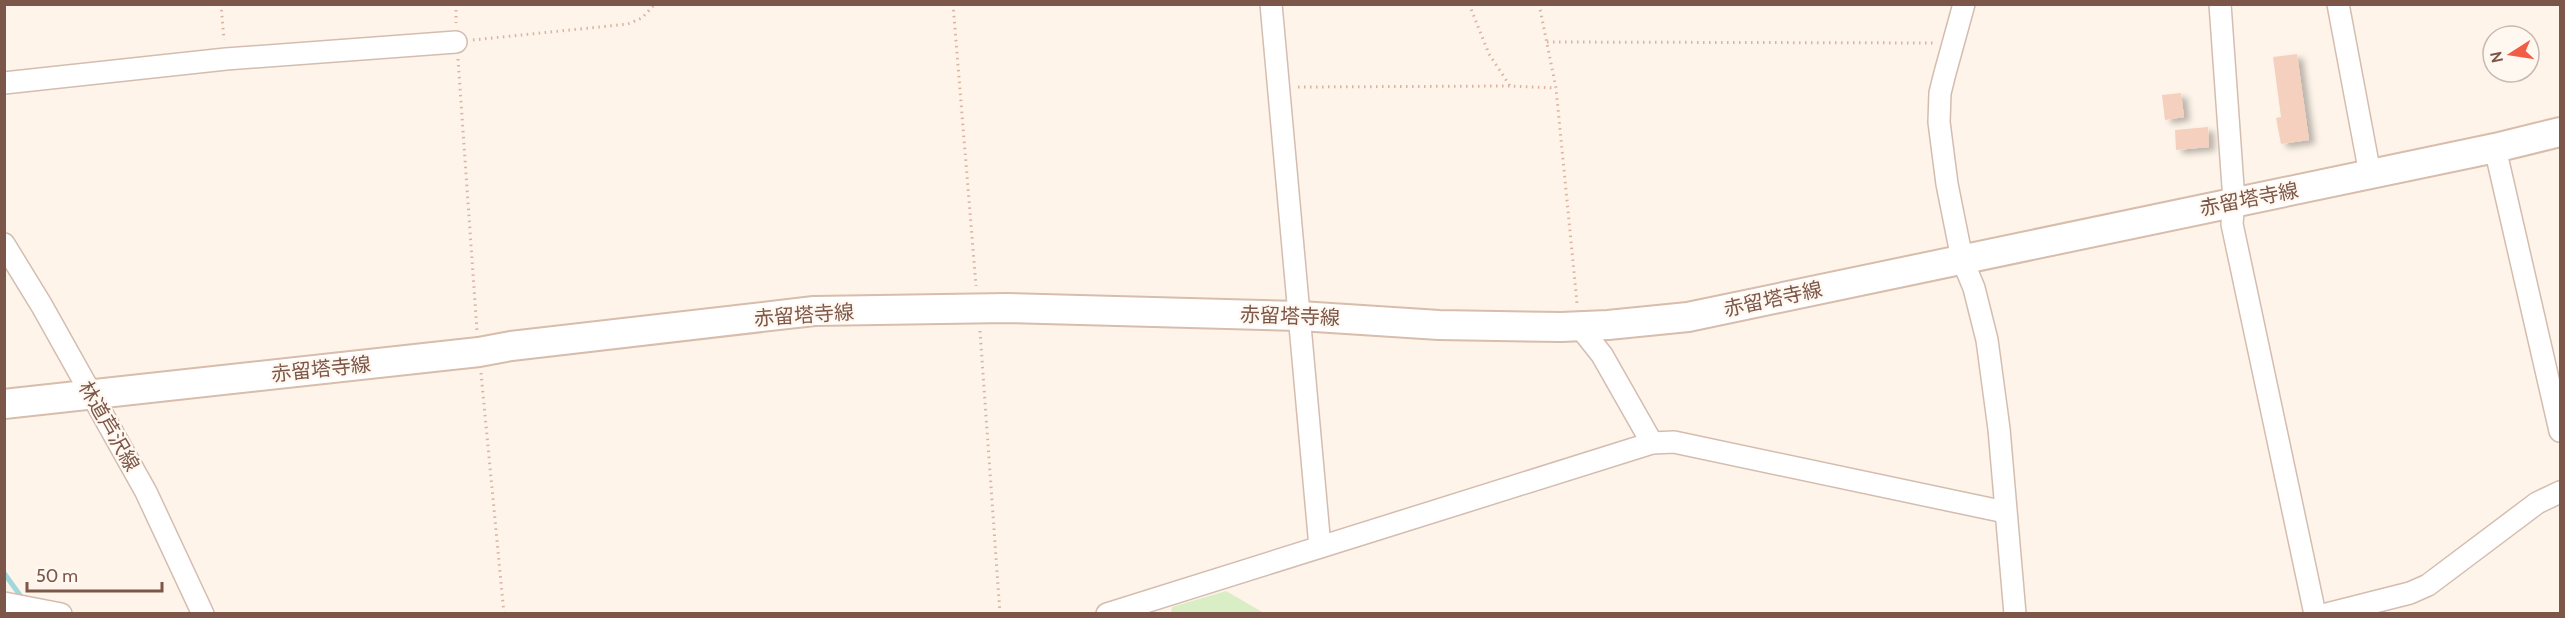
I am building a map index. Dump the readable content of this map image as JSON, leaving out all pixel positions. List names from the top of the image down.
{
  "streets": {
    "main road": ["赤留塔寺線"],
    "street": ["林道芦沢線"]
  },
  "crossings": [
    ["赤留塔寺線", "林道芦沢線"]
  ],
  "scale_bar": "50 m",
  "north": "left"
}
